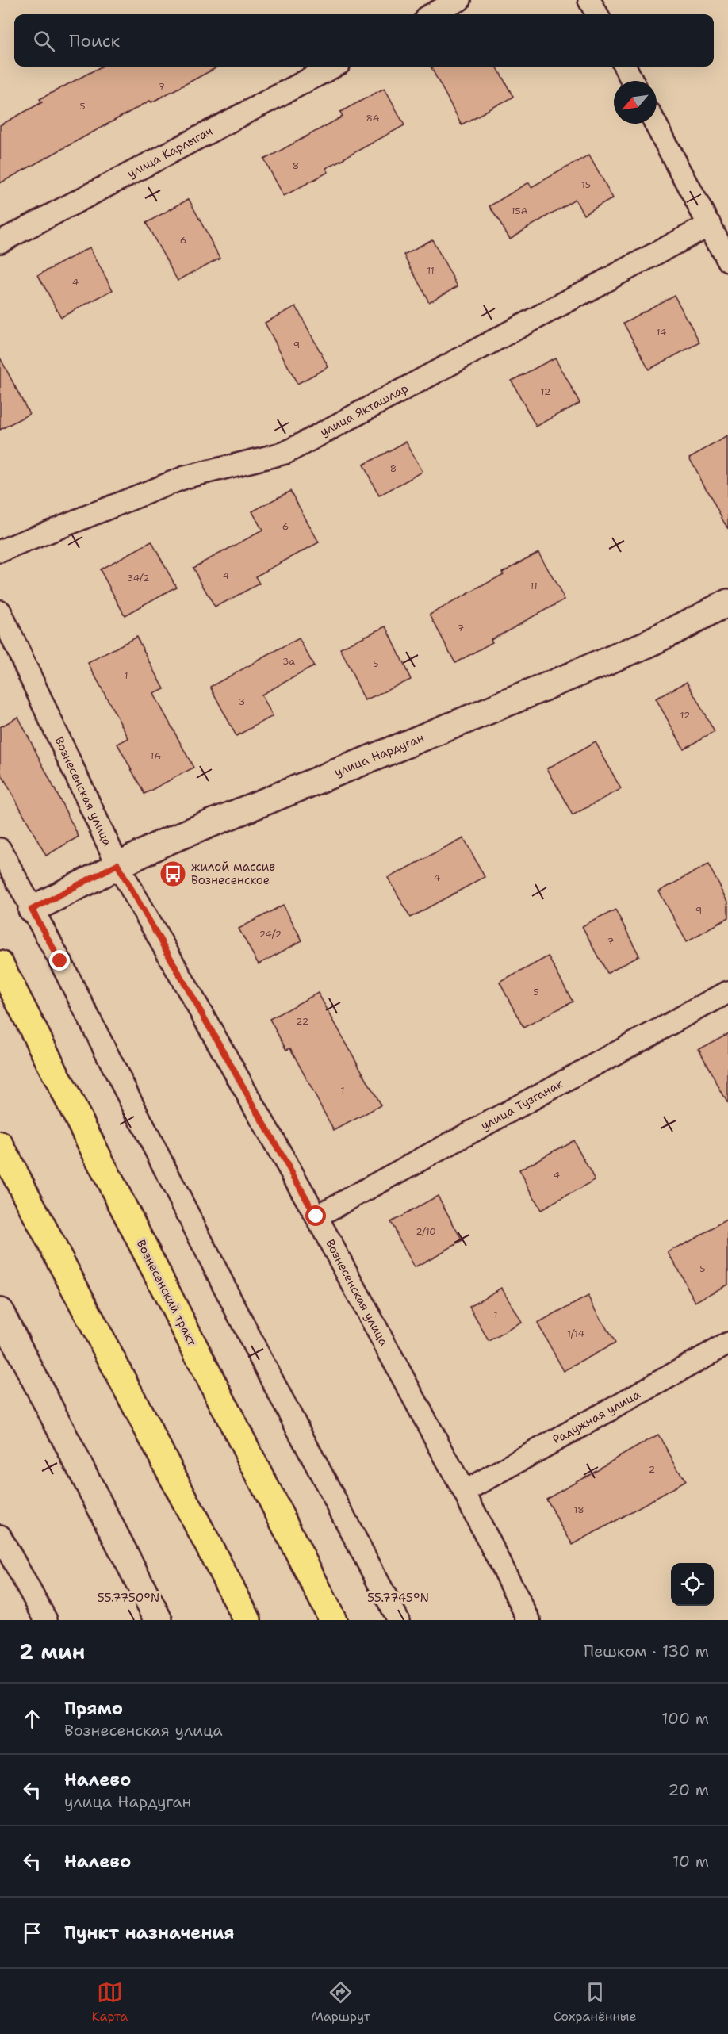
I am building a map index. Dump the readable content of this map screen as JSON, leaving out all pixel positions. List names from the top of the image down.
{
  "streets": {
    "main road": ["Вознесенский тракт"],
    "street": [
      "улица Карлыгач",
      "улица Якташлар",
      "улица Нардуган",
      "Вознесенская улица",
      "улица Тузганак",
      "Радужная улица"
    ]
  },
  "crossings": [
    ["улица Нардуган", "Вознесенская улица"],
    ["Вознесенская улица", "улица Тузганак"],
    ["Вознесенская улица", "Радужная улица"]
  ],
  "places": {
    "bus stop": ["жилой массив Вознесенское"]
  },
  "house_numbers": [
    "7",
    "5",
    "8А",
    "8",
    "15",
    "15А",
    "6",
    "11",
    "4",
    "14",
    "9",
    "12",
    "8",
    "6",
    "4",
    "34/2",
    "11",
    "7",
    "3а",
    "5",
    "1",
    "3",
    "12",
    "1А",
    "4",
    "9",
    "24/2",
    "7",
    "5",
    "22",
    "1",
    "4",
    "2/10",
    "5",
    "1",
    "1/14",
    "2",
    "18"
  ],
  "north": "bottom left",
  "page": {
    "search": "Поиск",
    "heading": ["2 мин", "Пешком · 130 m"],
    "list": [
      ["Прямо", "Вознесенская улица", "100 m"],
      ["Налево", "улица Нардуган", "20 m"],
      ["Налево", "10 m"],
      "Пункт назначения"
    ],
    "nav": ["Карта", "Маршрут", "Сохранённые"]
  },
  "coordinates": ["55.7750°N", "55.7745°N"]
}
